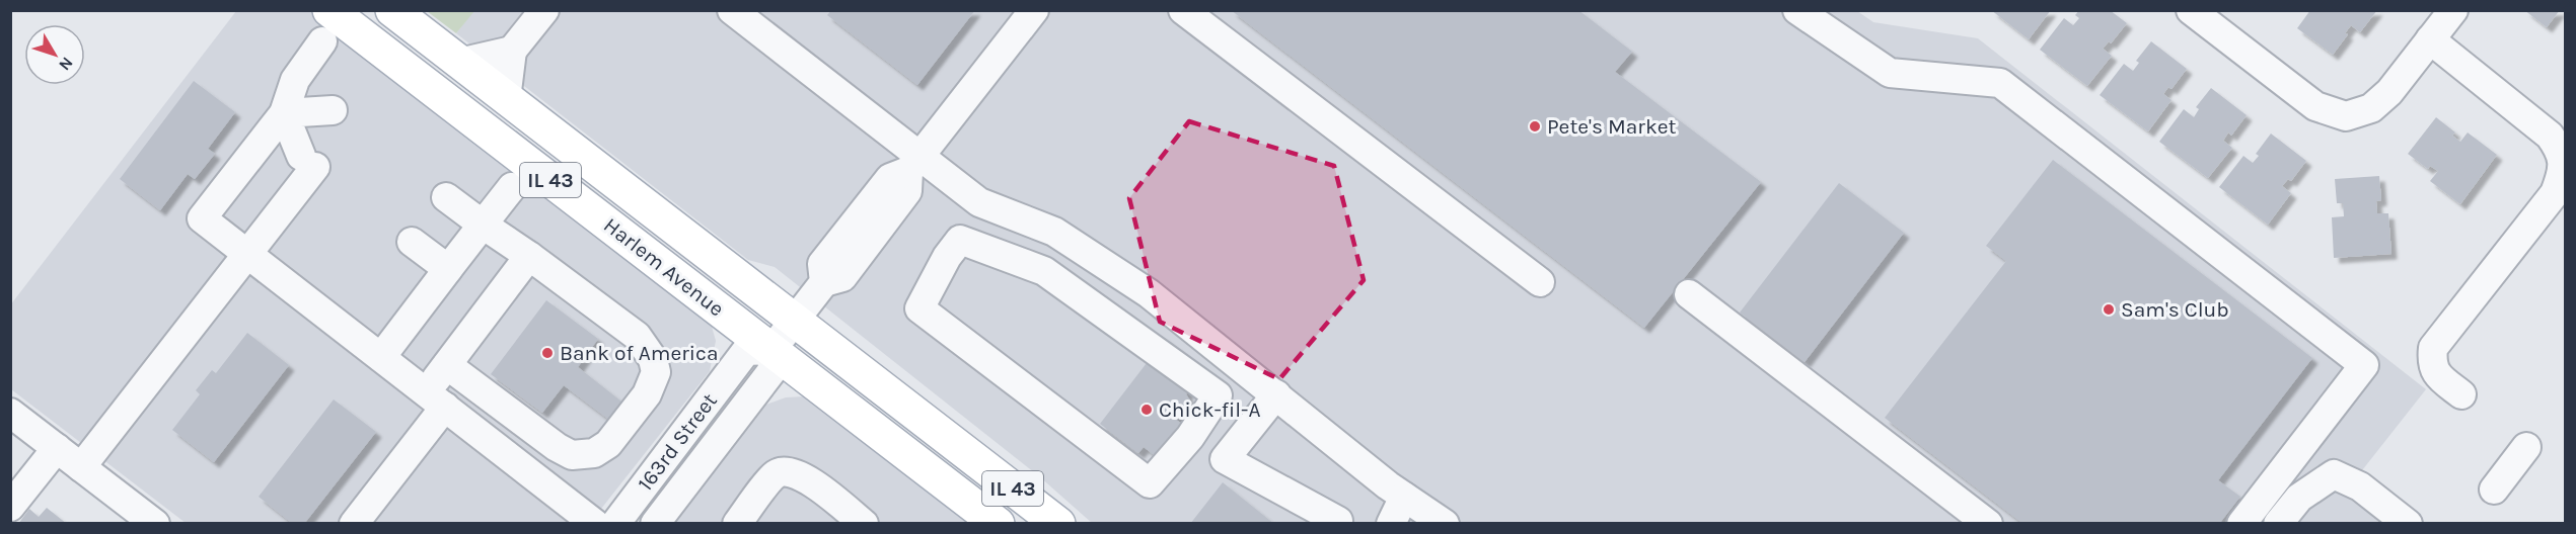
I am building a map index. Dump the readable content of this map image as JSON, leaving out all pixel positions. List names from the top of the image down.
{
  "streets": {
    "main road": ["IL 43", "Harlem Avenue"],
    "street": ["163rd Street"]
  },
  "crossings": [
    ["Harlem Avenue", "163rd Street"]
  ],
  "places": [
    "Pete's Market",
    "Sam's Club",
    "Bank of America",
    "Chick-fil-A"
  ],
  "north": "bottom right"
}
